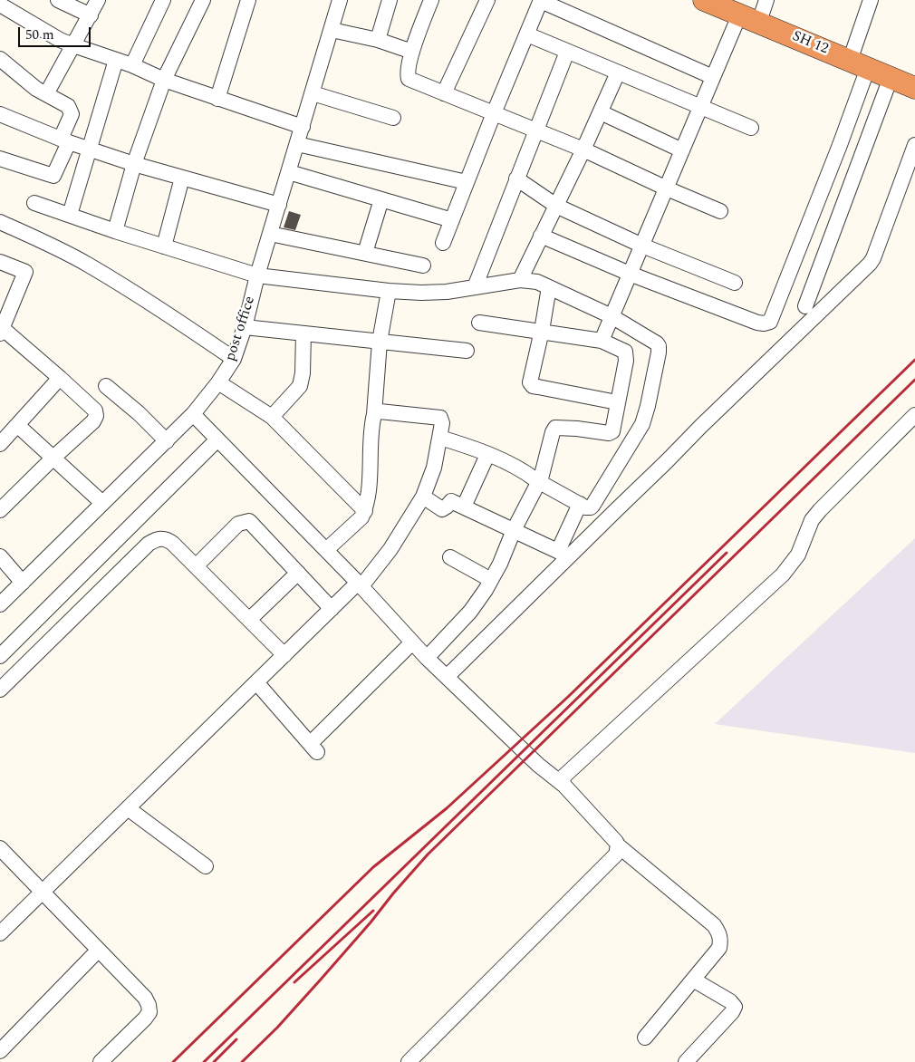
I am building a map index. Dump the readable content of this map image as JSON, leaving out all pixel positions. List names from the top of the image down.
{
  "streets": {
    "highway": ["SH 12"],
    "street": ["post office"]
  },
  "scale_bar": "50 m"
}
